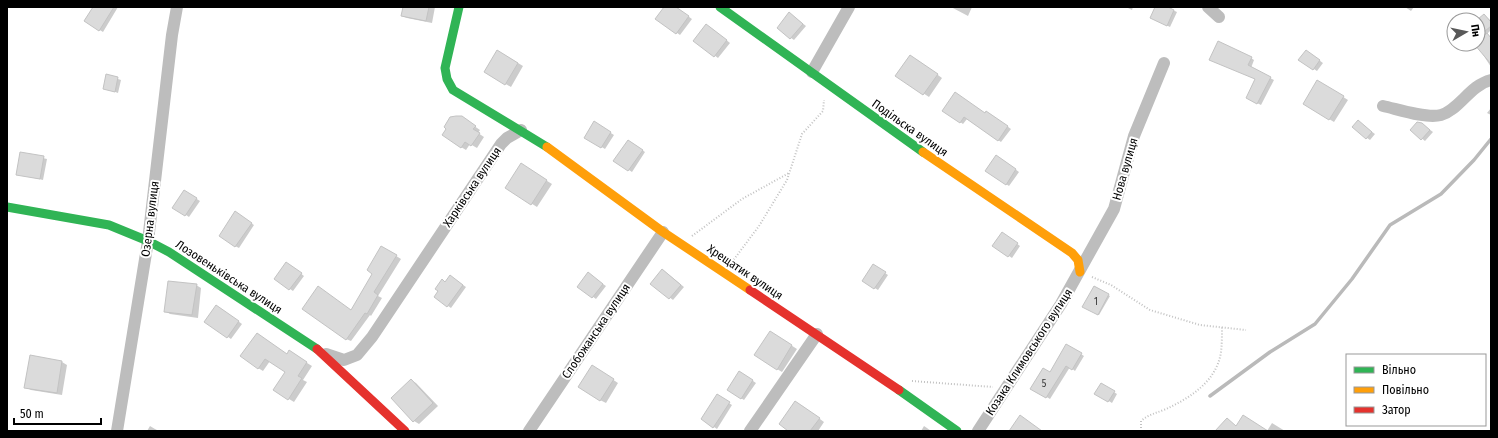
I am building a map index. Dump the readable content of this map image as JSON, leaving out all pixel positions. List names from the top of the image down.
{
  "streets": {
    "street": [
      "Подільска вулиця",
      "Нова вулиця",
      "Харківська вулиця",
      "Озерна вулиця",
      "Хрещатик вулиця",
      "Лозовеньківська вулиця",
      "Слобожанська вулиця",
      "Козака Климовського вулиця"
    ]
  },
  "crossings": [
    ["Подільска вулиця", "Нова вулиця"],
    ["Подільска вулиця", "Козака Климовського вулиця"],
    ["Нова вулиця", "Козака Климовського вулиця"],
    ["Харківська вулиця", "Хрещатик вулиця"],
    ["Харківська вулиця", "Лозовеньківська вулиця"],
    ["Озерна вулиця", "Лозовеньківська вулиця"],
    ["Хрещатик вулиця", "Слобожанська вулиця"]
  ],
  "house_numbers": ["1", "5"],
  "legend": ["Вільно", "Повільно", "Затор"],
  "scale_bar": "50 m",
  "north": "right"
}
